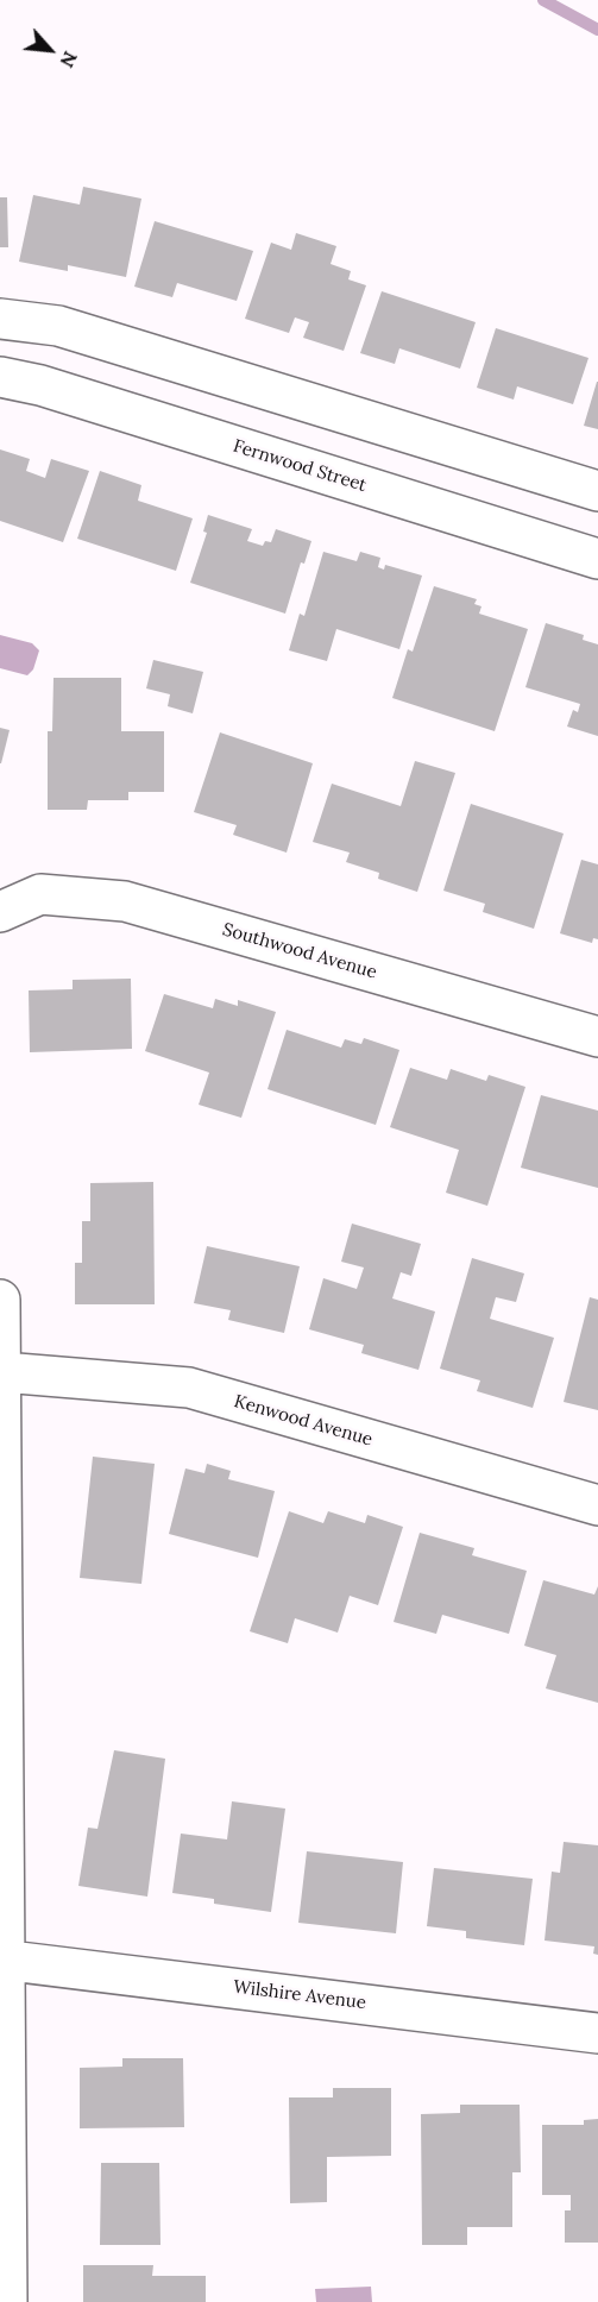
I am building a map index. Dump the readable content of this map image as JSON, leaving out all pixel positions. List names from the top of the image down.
{
  "streets": {
    "street": [
      "Fernwood Street",
      "Southwood Avenue",
      "Kenwood Avenue",
      "Wilshire Avenue"
    ]
  },
  "north": "bottom right"
}
